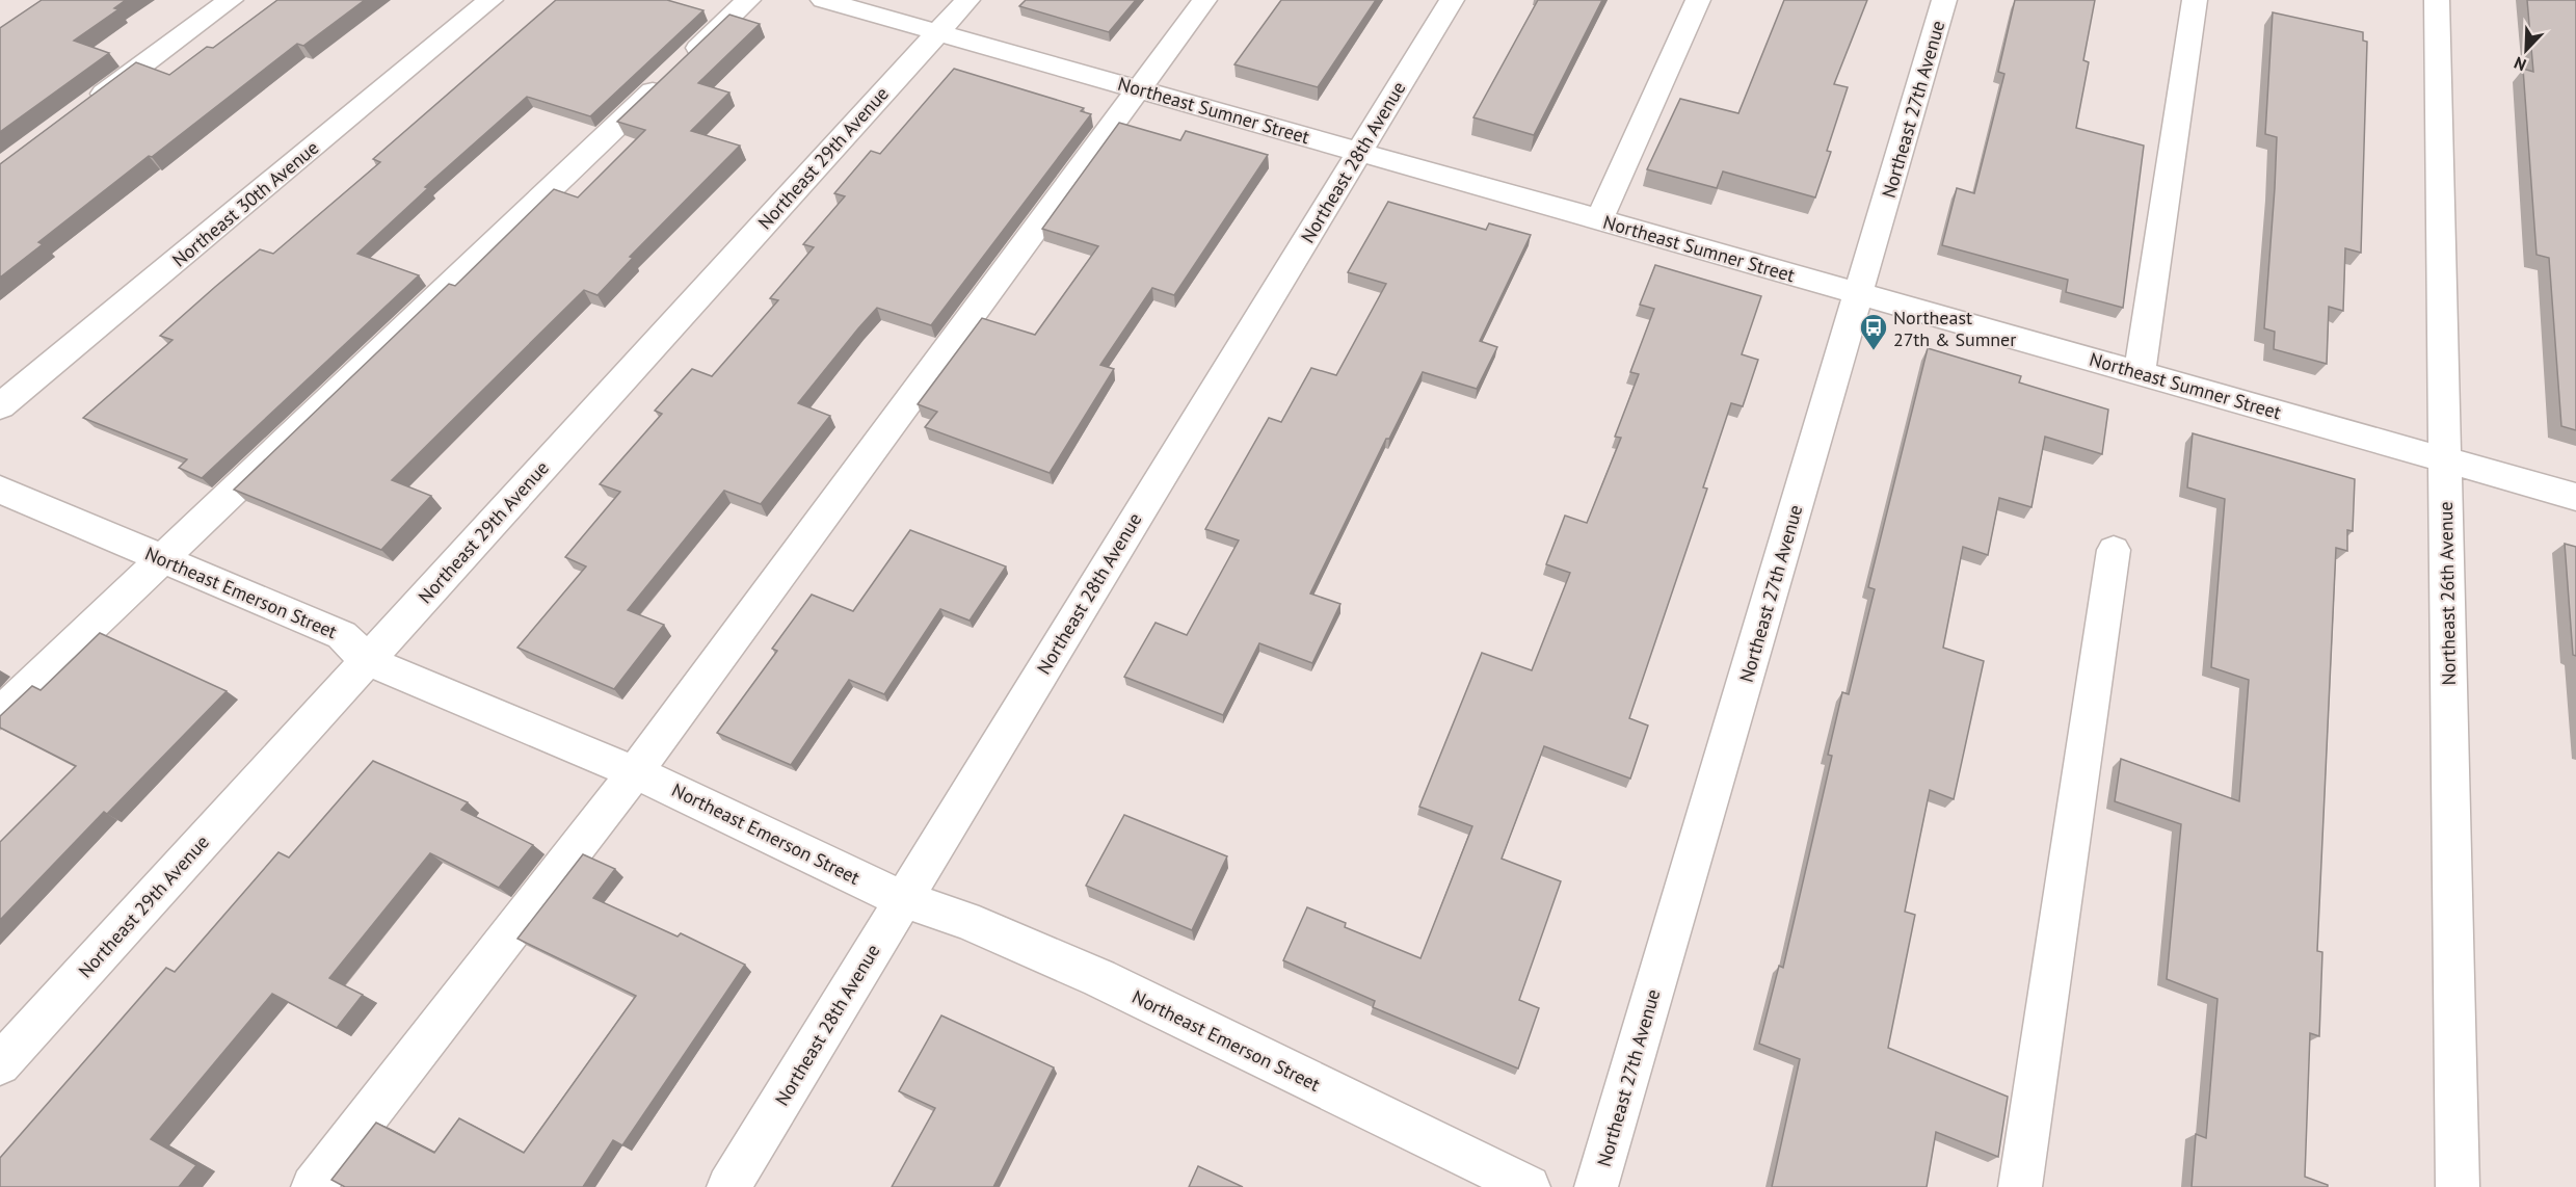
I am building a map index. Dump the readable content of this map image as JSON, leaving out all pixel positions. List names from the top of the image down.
{
  "streets": {
    "street": [
      "Northeast 27th Avenue",
      "Northeast Sumner Street",
      "Northeast 29th Avenue",
      "Northeast 28th Avenue",
      "Northeast 30th Avenue",
      "Northeast Emerson Street",
      "Northeast 26th Avenue"
    ]
  },
  "crossings": [
    ["Northeast 27th Avenue", "Northeast Sumner Street"],
    ["Northeast Sumner Street", "Northeast 29th Avenue"],
    ["Northeast Sumner Street", "Northeast 28th Avenue"],
    ["Northeast Sumner Street", "Northeast 26th Avenue"],
    ["Northeast 29th Avenue", "Northeast Emerson Street"],
    ["Northeast 28th Avenue", "Northeast Emerson Street"]
  ],
  "places": {
    "bus stop": ["Northeast 27th & Sumner"]
  },
  "north": "bottom left"
}
